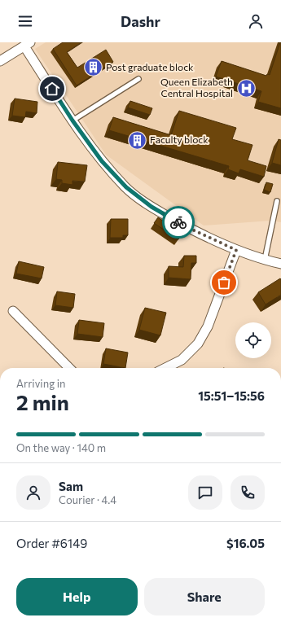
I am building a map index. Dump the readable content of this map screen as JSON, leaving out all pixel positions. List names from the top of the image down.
{
  "places": {
    "building": ["Post graduate block", "Faculty block"],
    "hospital": ["Queen Elizabeth Central Hospital"]
  },
  "page": {
    "header": "Dashr",
    "heading": ["2 min", "Arriving in", "15:51–15:56"],
    "panel": [
      "Sam",
      "Courier · 4.4",
      "Order #6149",
      "$16.05"
    ],
    "bar": "On the way · 140 m",
    "buttons": ["Help", "Share"]
  }
}
